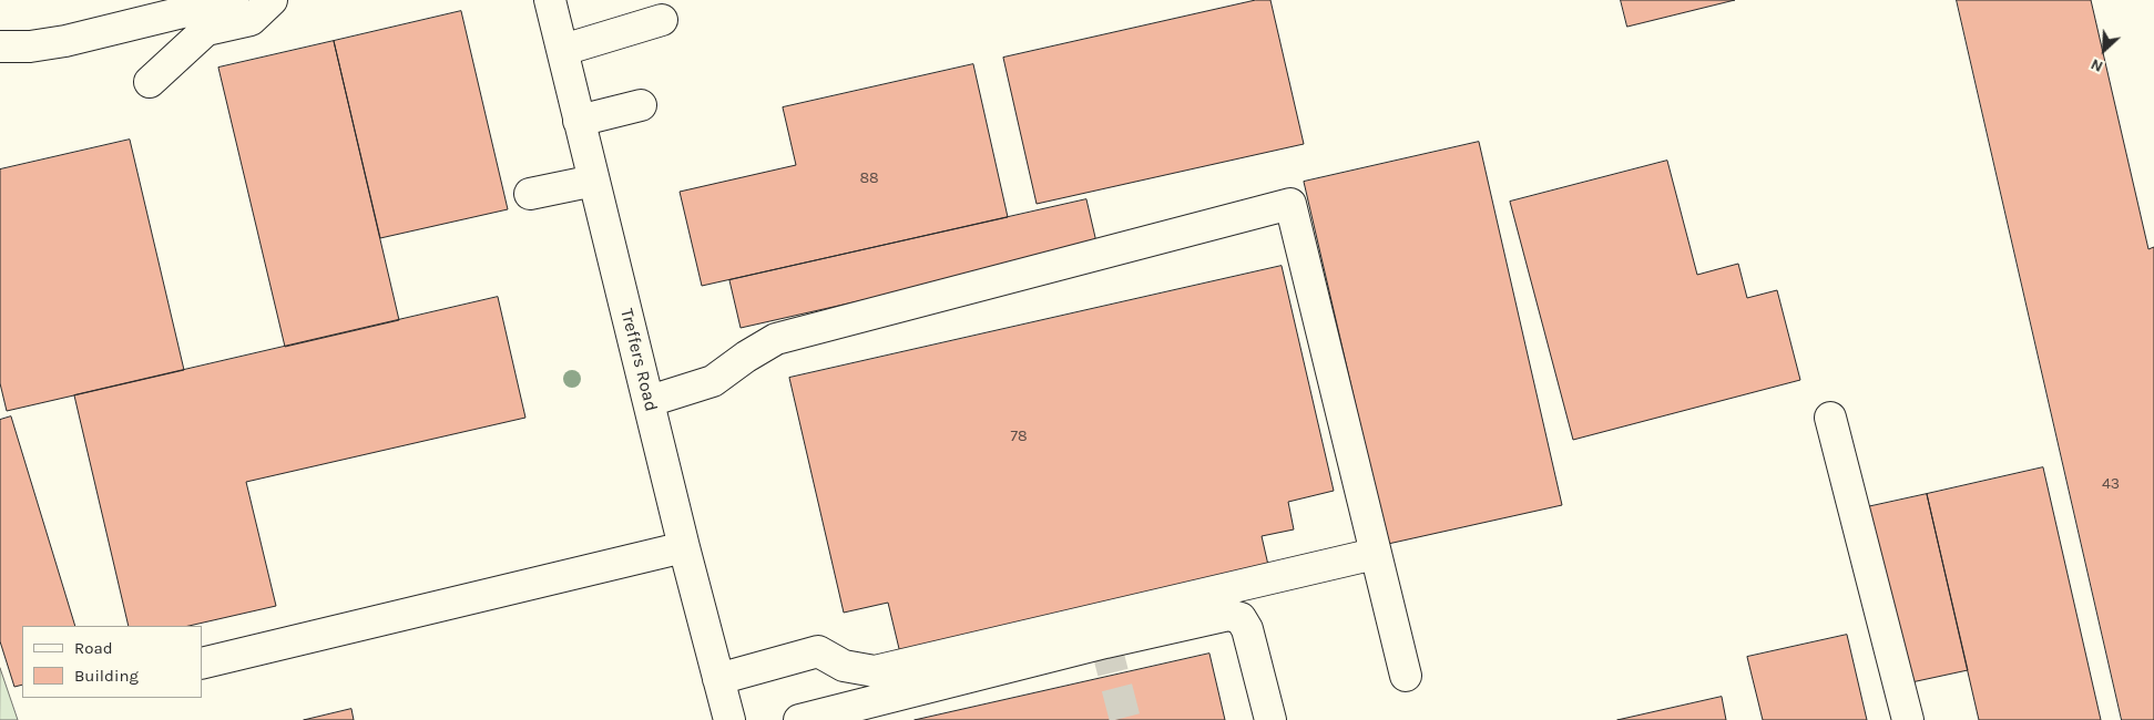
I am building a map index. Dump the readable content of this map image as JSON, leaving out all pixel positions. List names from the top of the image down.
{
  "streets": {
    "street": ["Treffers Road"]
  },
  "house_numbers": ["88", "78", "43"],
  "legend": ["Road", "Building"],
  "north": "bottom left"
}
